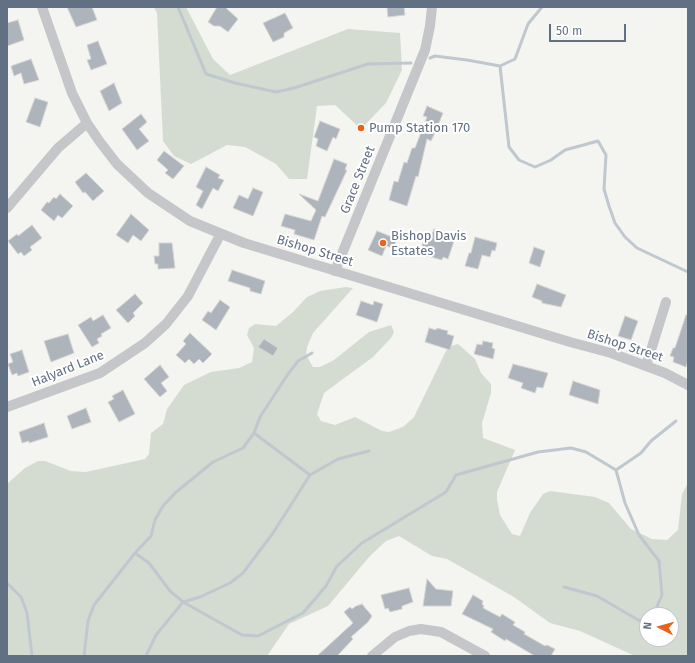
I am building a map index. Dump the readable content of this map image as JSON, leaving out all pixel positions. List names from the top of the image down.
{
  "streets": {
    "street": ["Grace Street", "Bishop Street", "Halyard Lane"]
  },
  "crossings": [
    ["Grace Street", "Bishop Street"],
    ["Bishop Street", "Halyard Lane"]
  ],
  "places": ["Pump Station 170", "Bishop Davis Estates"],
  "scale_bar": "50 m",
  "north": "left"
}
